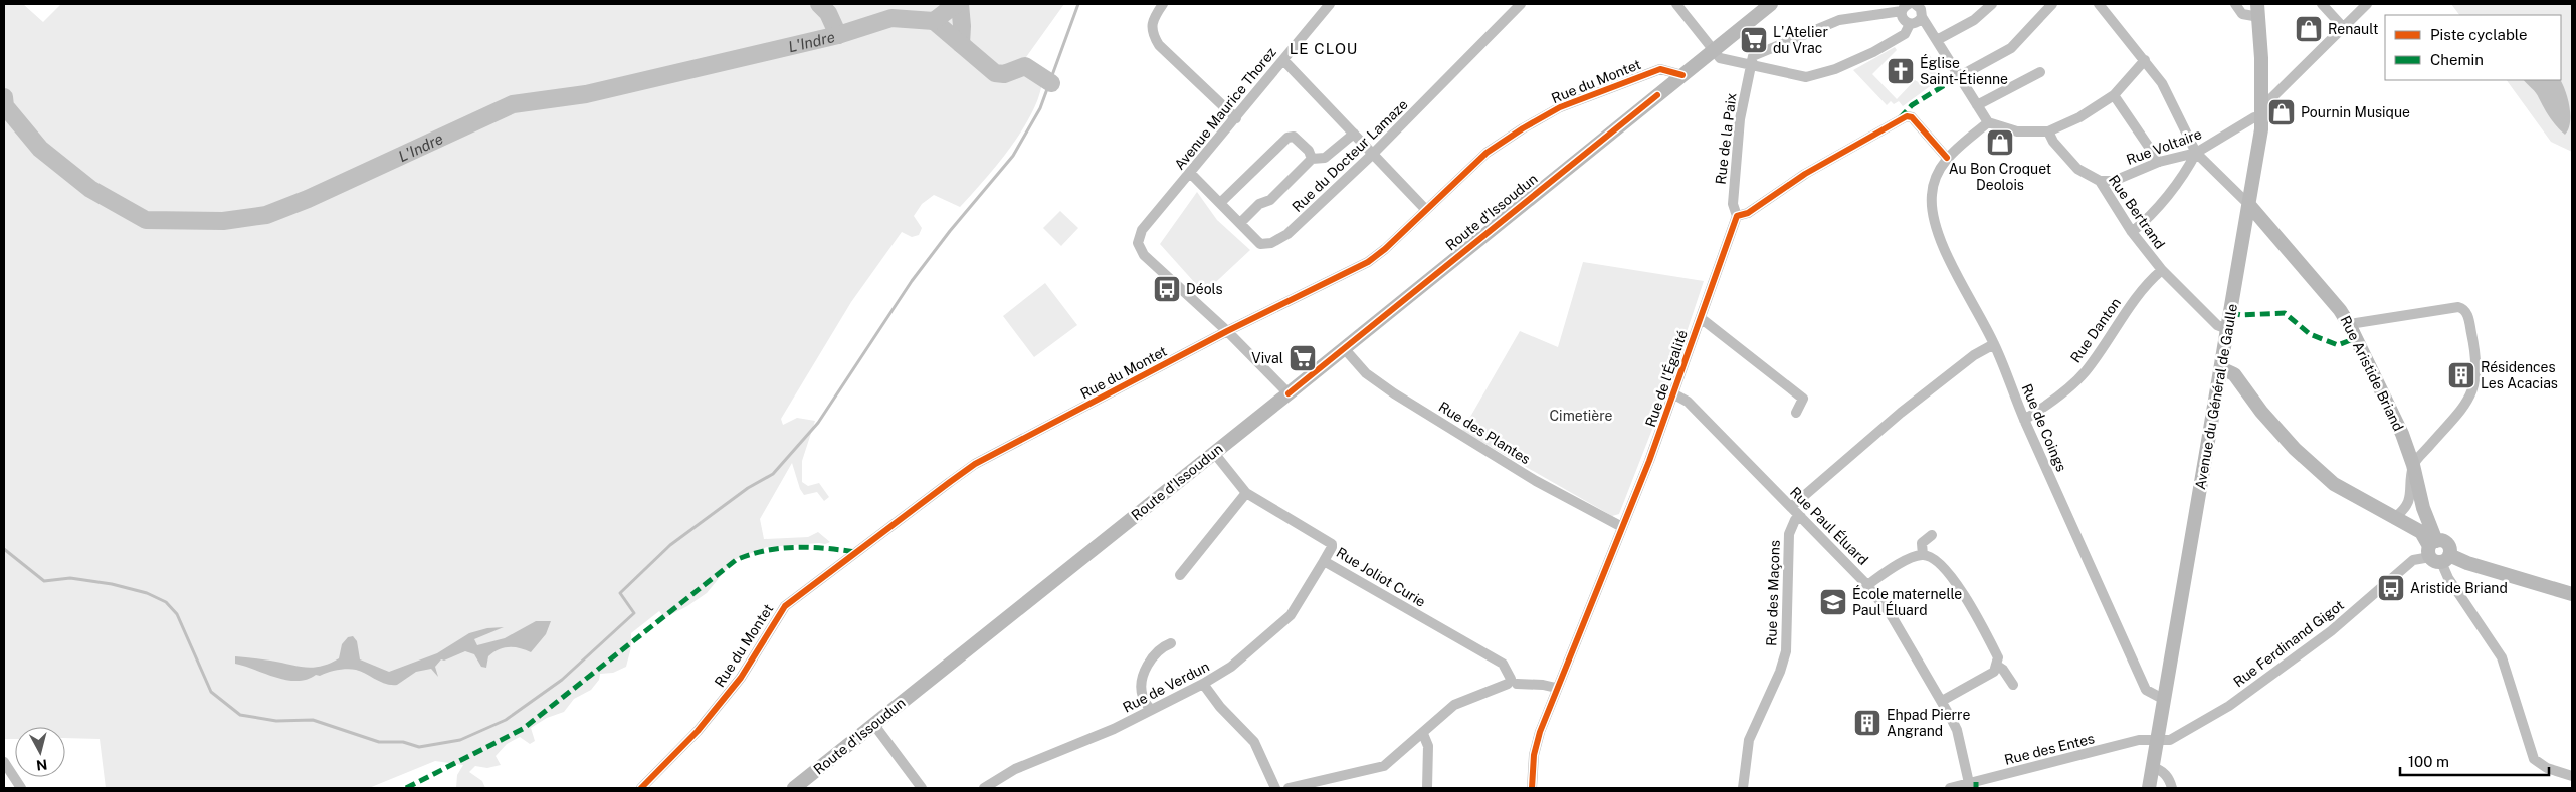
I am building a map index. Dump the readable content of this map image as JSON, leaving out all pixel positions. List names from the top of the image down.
{
  "streets": {
    "main road": ["Route d'Issoudun", "Rue Aristide Briand", "Avenue du Général de Gaulle"],
    "street": [
      "Rue du Montet",
      "Avenue Maurice Thorez",
      "Rue de la Paix",
      "Rue Voltaire",
      "Rue du Docteur Lamaze",
      "Rue Bertrand",
      "Rue Danton",
      "Rue de l'Égalité",
      "Rue de Coings",
      "Rue des Plantes",
      "Rue Paul Éluard",
      "Rue Joliot Curie",
      "Rue des Maçons",
      "Rue Ferdinand Gigot",
      "Rue de Verdun",
      "Rue des Entes"
    ]
  },
  "crossings": [
    ["Rue du Montet", "Avenue Maurice Thorez"],
    ["Rue du Montet", "Route d'Issoudun"],
    ["Avenue Maurice Thorez", "Rue du Docteur Lamaze"],
    ["Rue de la Paix", "Rue de l'Égalité"],
    ["Rue Voltaire", "Rue Bertrand"],
    ["Rue Voltaire", "Avenue du Général de Gaulle"],
    ["Route d'Issoudun", "Rue des Plantes"],
    ["Route d'Issoudun", "Rue Joliot Curie"],
    ["Rue Bertrand", "Rue Danton"],
    ["Rue Bertrand", "Avenue du Général de Gaulle"],
    ["Rue Danton", "Rue de Coings"],
    ["Rue Aristide Briand", "Avenue du Général de Gaulle"],
    ["Rue Aristide Briand", "Rue Ferdinand Gigot"],
    ["Rue de l'Égalité", "Rue des Plantes"],
    ["Rue de l'Égalité", "Rue Paul Éluard"],
    ["Avenue du Général de Gaulle", "Rue de Coings"],
    ["Avenue du Général de Gaulle", "Rue Ferdinand Gigot"],
    ["Avenue du Général de Gaulle", "Rue des Entes"],
    ["Rue Paul Éluard", "Rue des Maçons"],
    ["Rue Paul Éluard", "Rue des Entes"],
    ["Rue Joliot Curie", "Rue de Verdun"],
    ["Rue Ferdinand Gigot", "Rue des Entes"]
  ],
  "districts": ["LE CLOU"],
  "water": ["L'Indre"],
  "parks": ["Cimetière"],
  "places": {
    "shop": ["Renault", "Pournin Musique", "Au Bon Croquet Deolois"],
    "supermarket": ["L'Atelier du Vrac", "Vival"],
    "church": ["Église Saint-Étienne"],
    "bus stop": ["Déols", "Aristide Briand"],
    "building": ["Résidences Les Acacias", "Ehpad Pierre Angrand"],
    "school or university": ["École maternelle Paul Éluard"]
  },
  "legend": ["Piste cyclable", "Chemin"],
  "scale_bar": "100 m",
  "north": "bottom"
}
